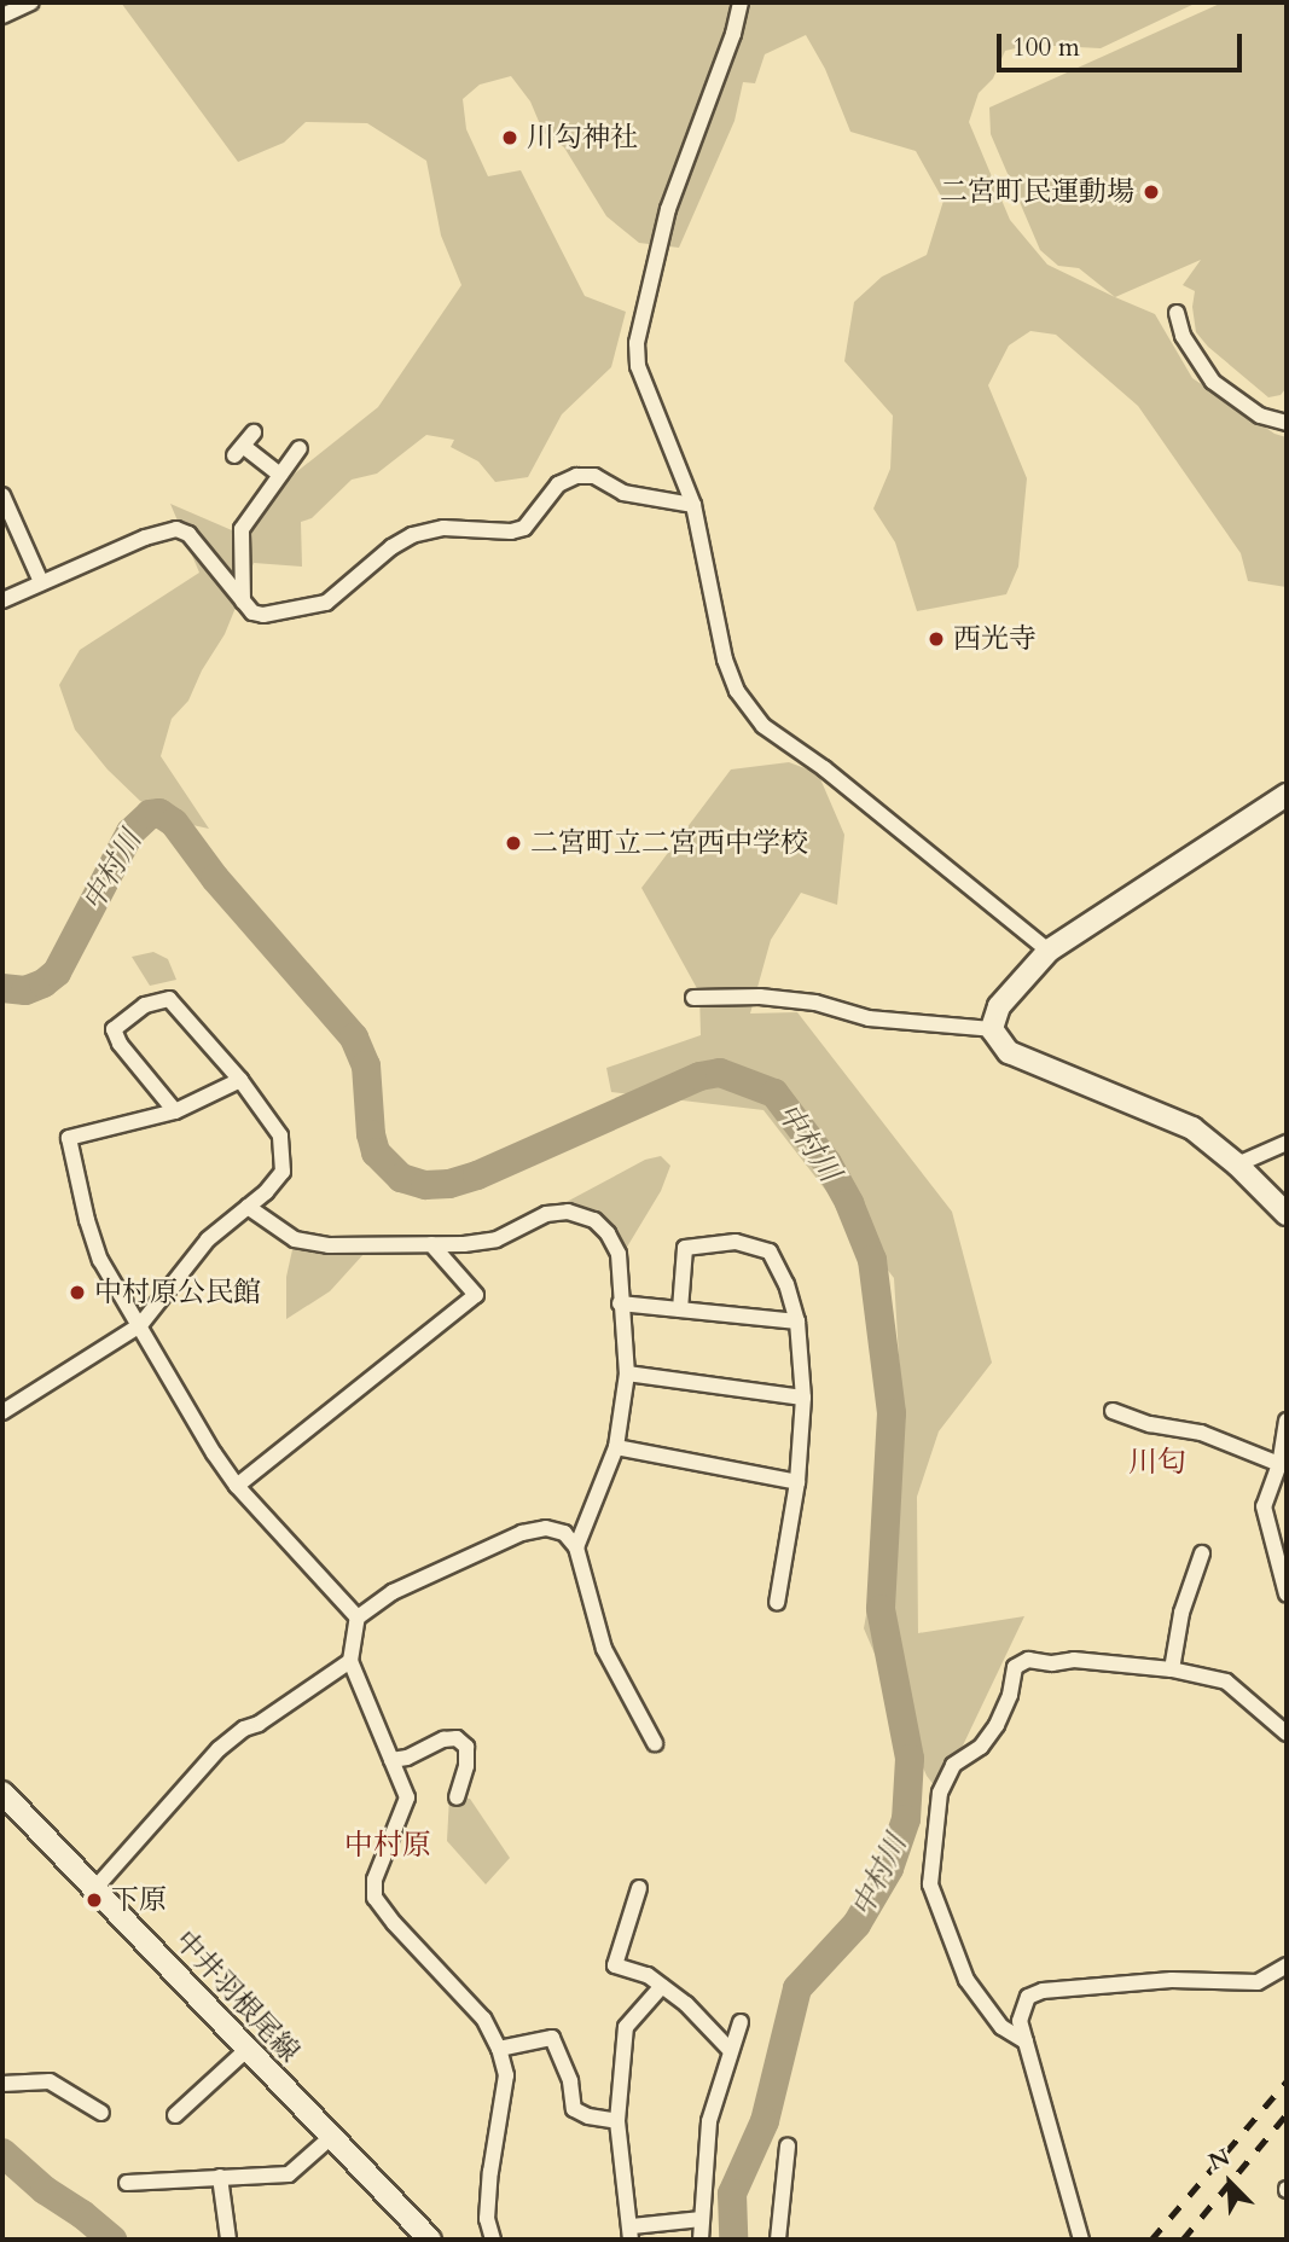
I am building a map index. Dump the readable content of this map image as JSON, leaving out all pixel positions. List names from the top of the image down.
{
  "streets": {
    "street": ["中井羽根尾線"]
  },
  "districts": ["川匂", "中村原"],
  "water": ["中村川"],
  "places": [
    "川勾神社",
    "二宮町民運動場",
    "西光寺",
    "二宮町立二宮西中学校",
    "中村原公民館",
    "下原"
  ],
  "scale_bar": "100 m",
  "north": "top left"
}
